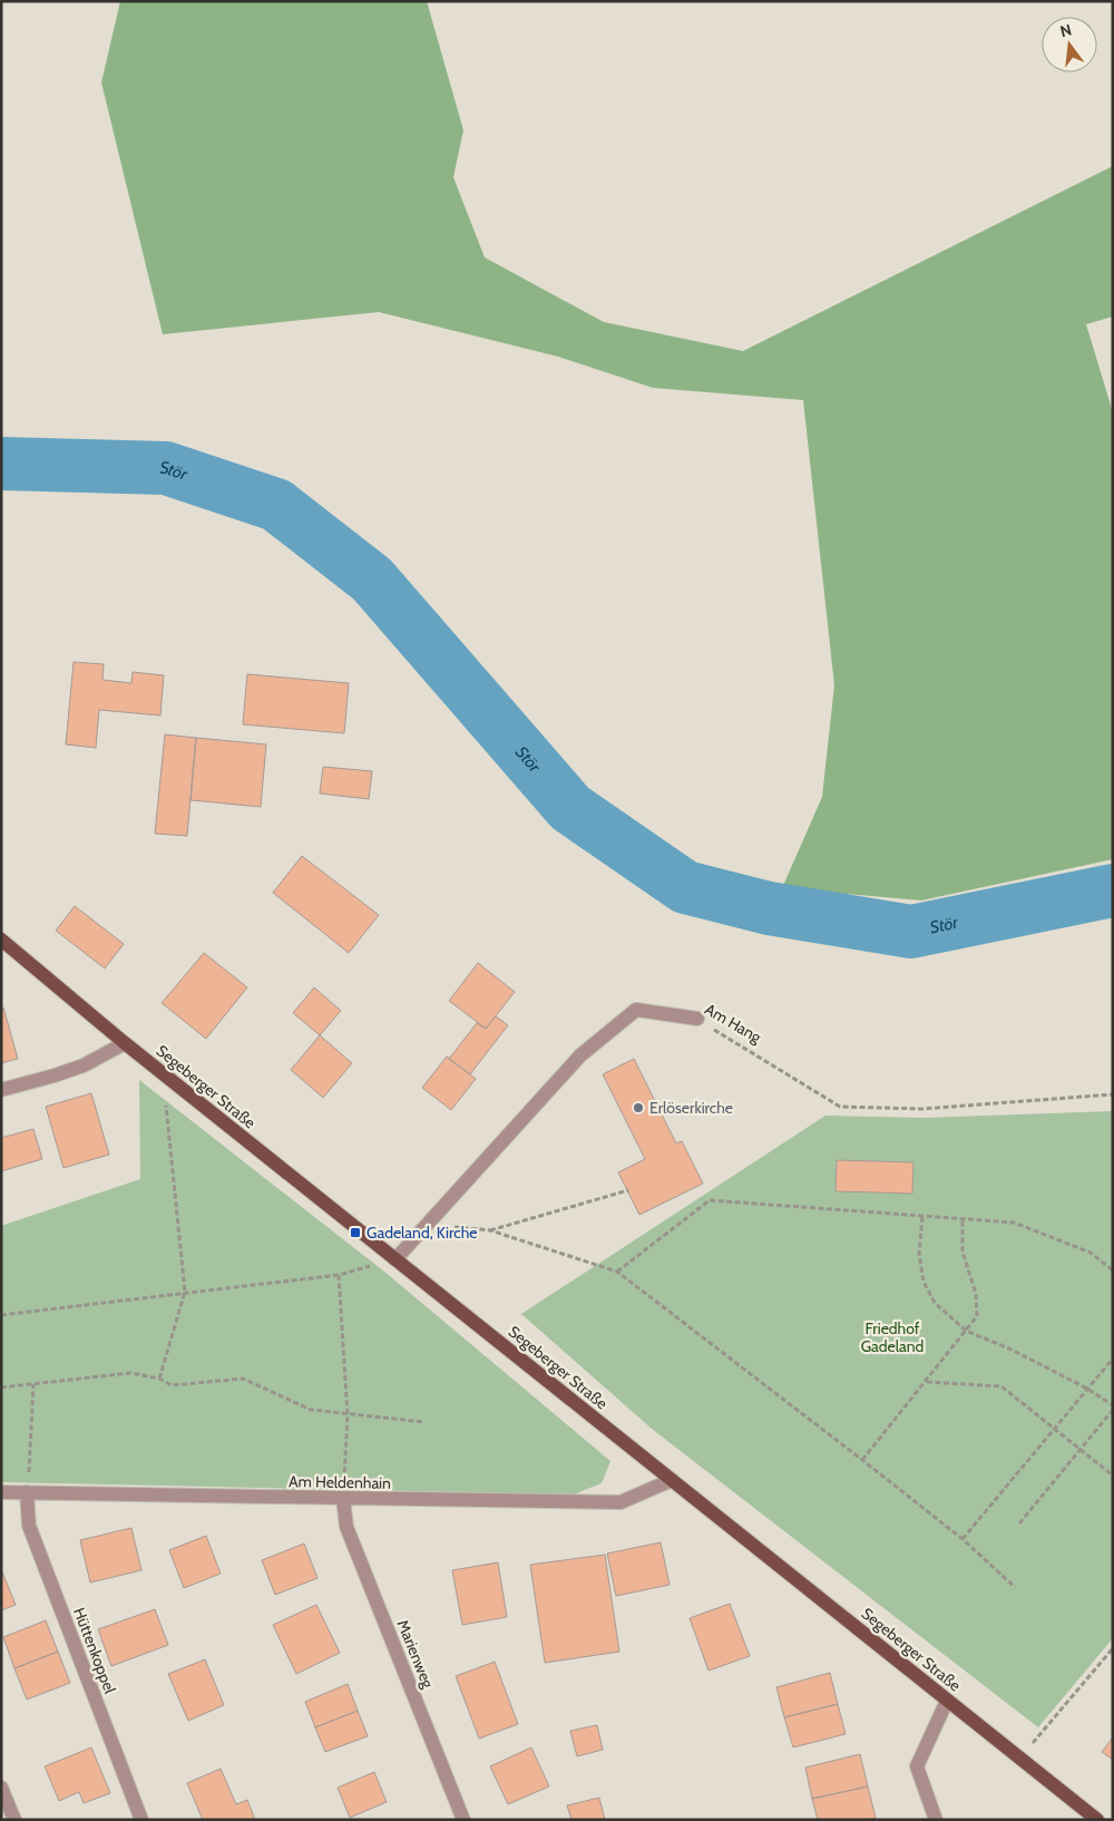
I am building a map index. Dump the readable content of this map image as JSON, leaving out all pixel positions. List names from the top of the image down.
{
  "streets": {
    "main road": ["Segeberger Straße"],
    "street": [
      "Am Hang",
      "Am Heldenhain",
      "Hüttenkoppel",
      "Marienweg"
    ]
  },
  "crossings": [
    ["Am Hang", "Segeberger Straße"],
    ["Segeberger Straße", "Am Heldenhain"],
    ["Am Heldenhain", "Hüttenkoppel"],
    ["Am Heldenhain", "Marienweg"]
  ],
  "water": ["Stör"],
  "parks": ["Friedhof Gadeland"],
  "places": {
    "other": ["Erlöserkirche"],
    "transit": ["Gadeland, Kirche"]
  },
  "north": "top"
}
